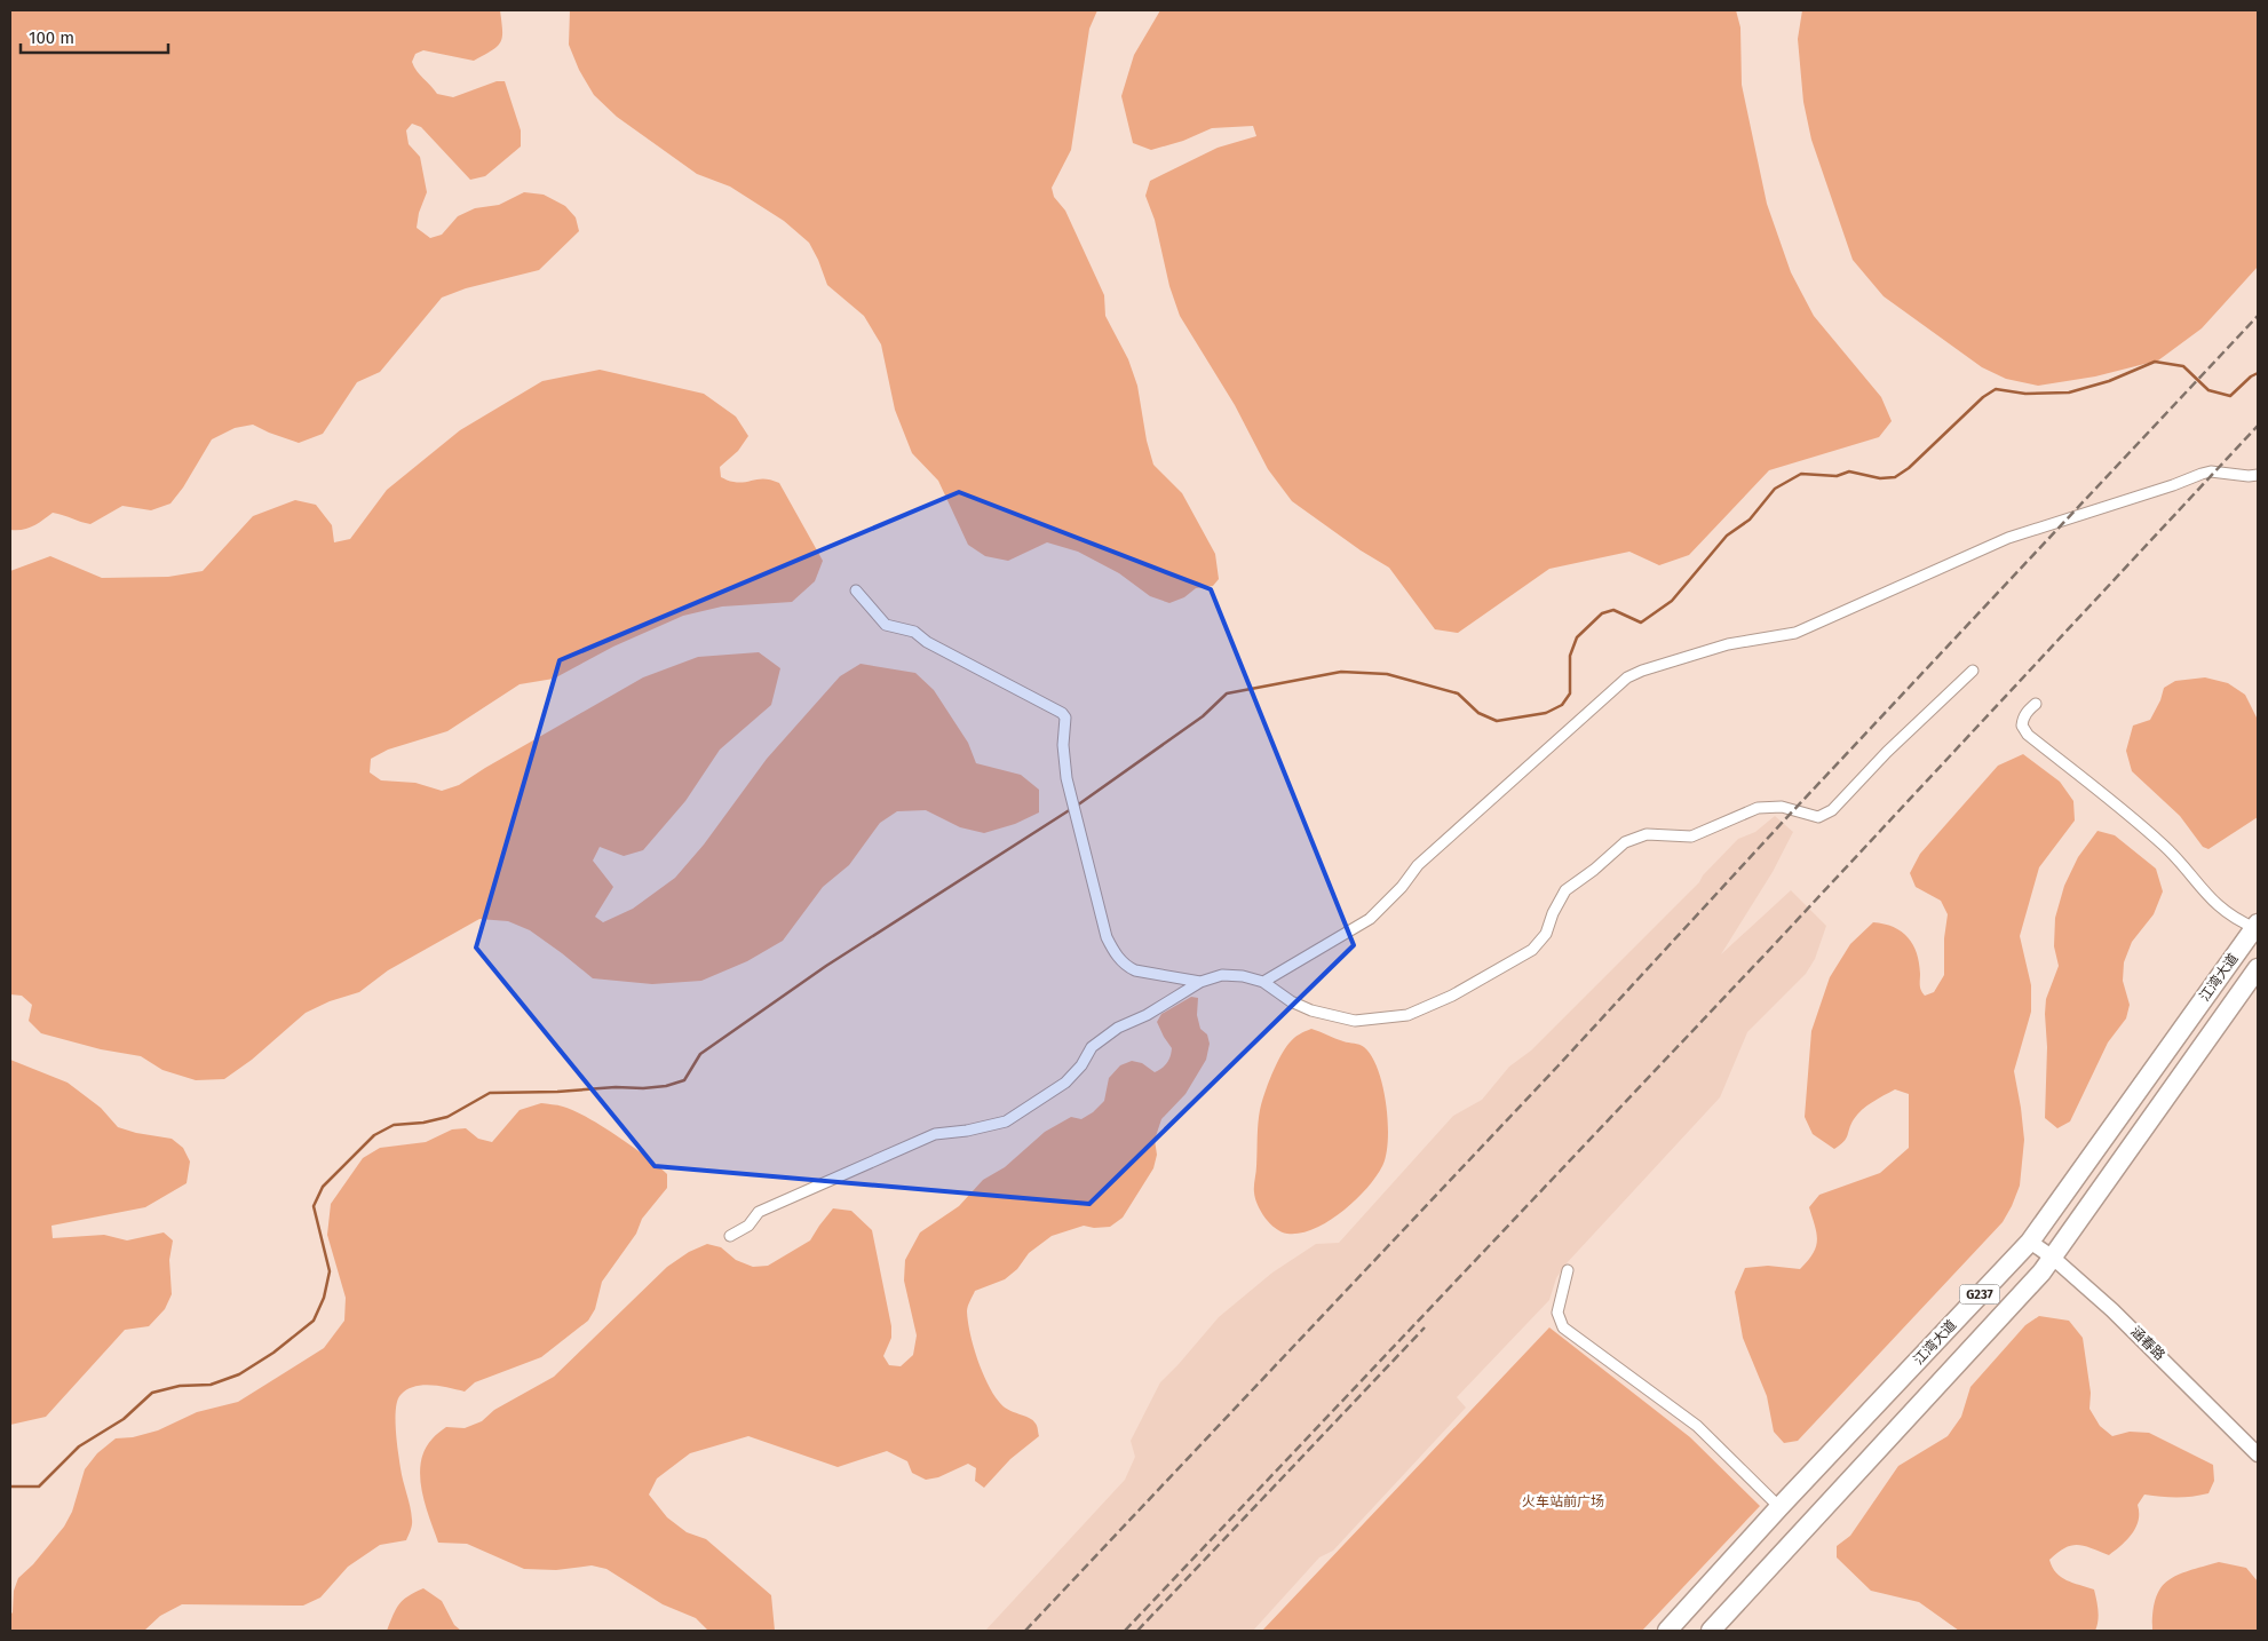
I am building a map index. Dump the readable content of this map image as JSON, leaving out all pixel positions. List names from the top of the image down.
{
  "streets": {
    "highway": ["江湾大道", "G237"],
    "street": ["涵春路"]
  },
  "crossings": [
    ["江湾大道", "涵春路"]
  ],
  "parks": ["火车站前广场"],
  "scale_bar": "100 m"
}
